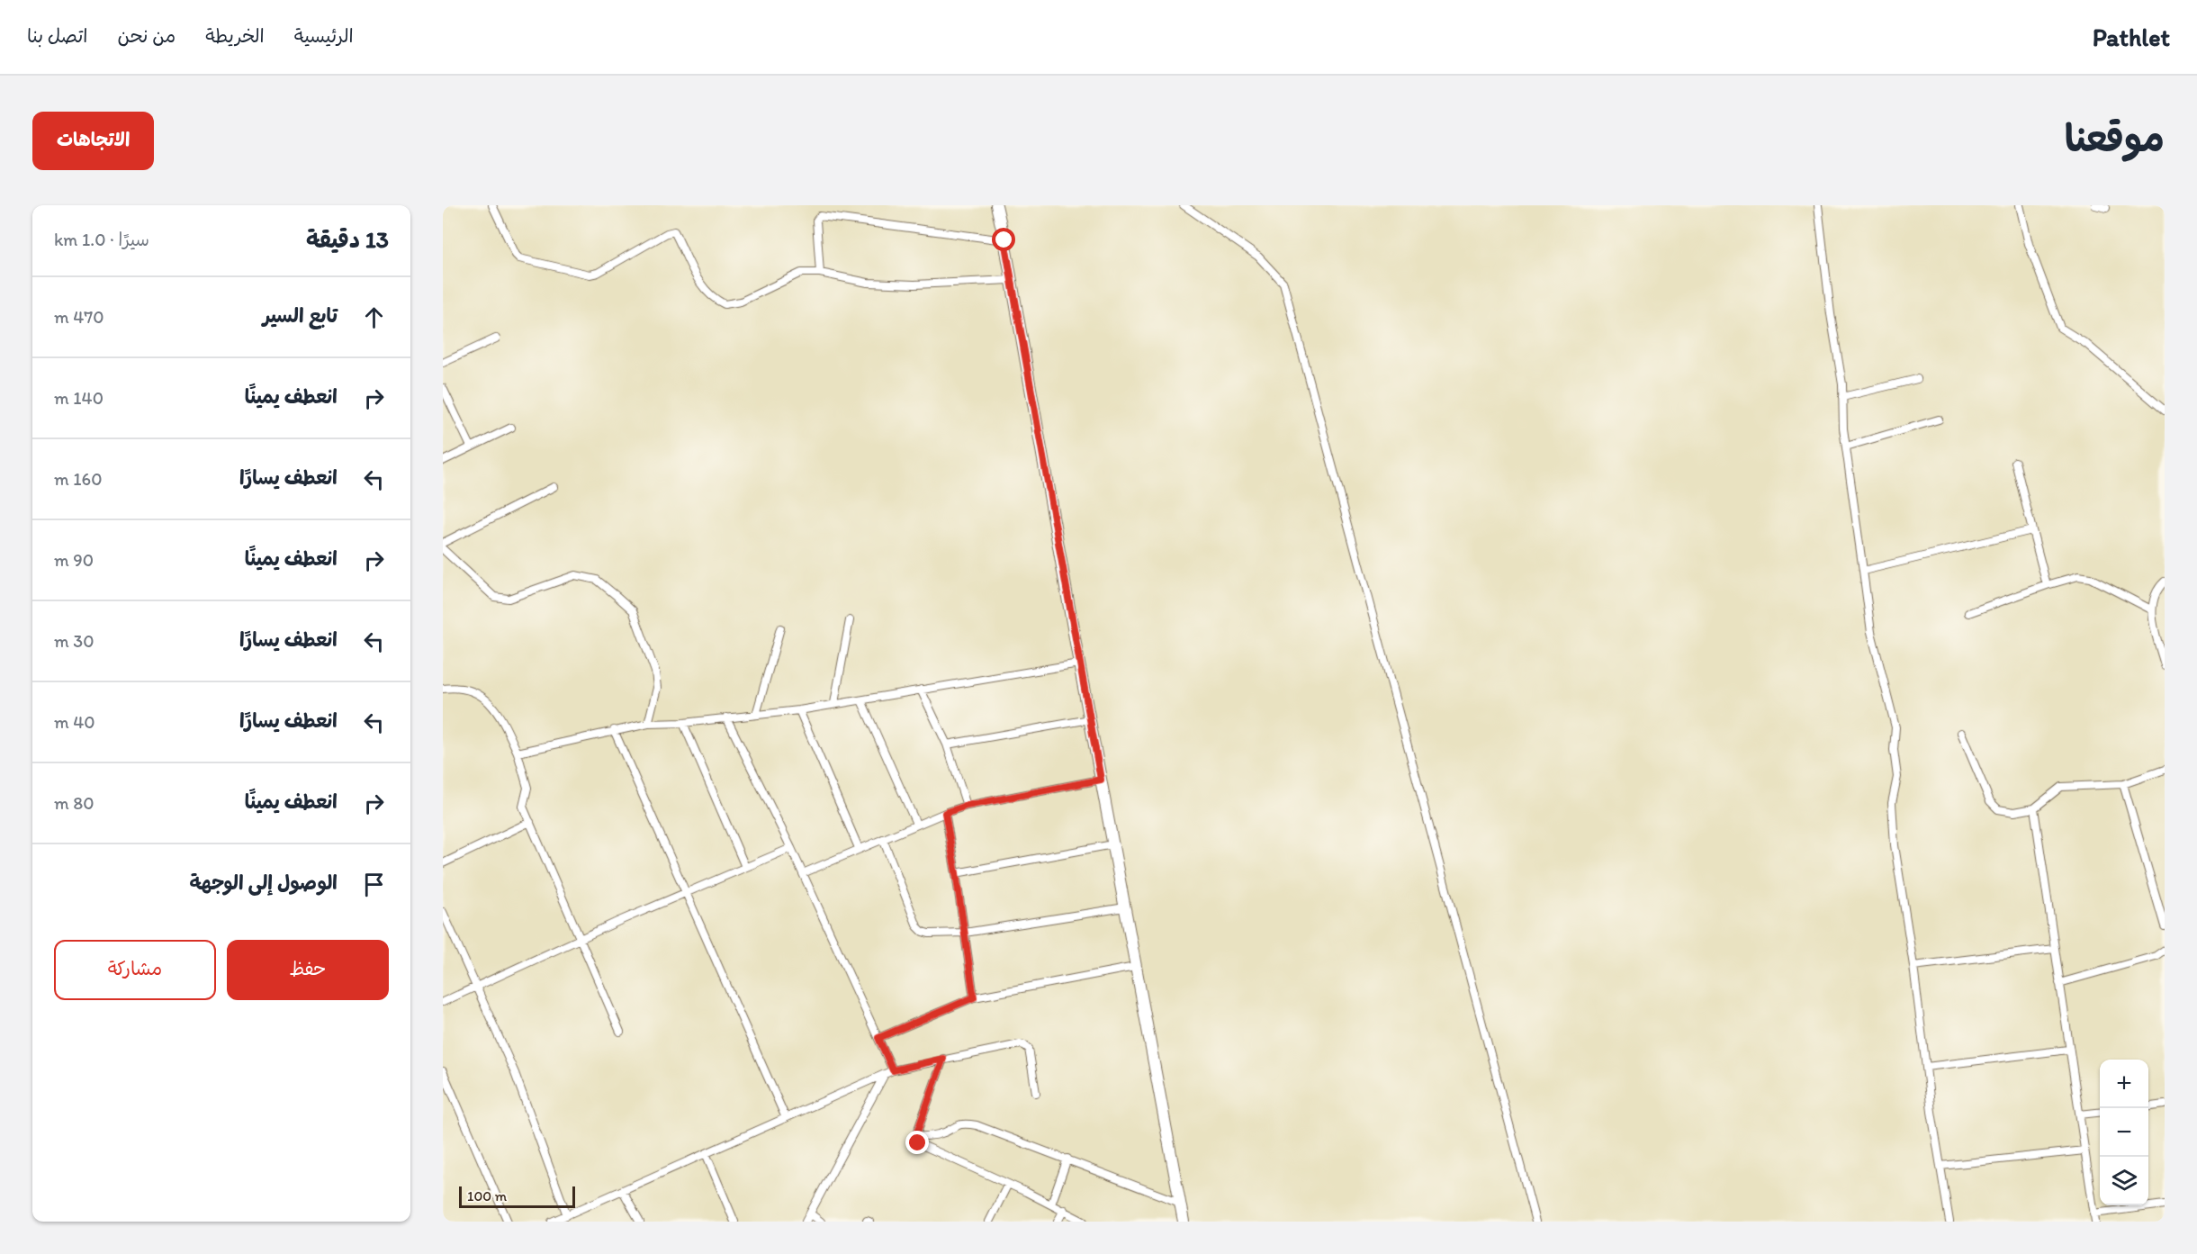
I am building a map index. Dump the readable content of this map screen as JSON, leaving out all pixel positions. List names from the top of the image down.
{
  "scale_bar": "100 m",
  "page": {
    "header": "Pathlet",
    "nav": [
      "الرئيسية",
      "الخريطة",
      "من نحن",
      "اتصل بنا"
    ],
    "title": "موقعنا",
    "buttons": [
      "الاتجاهات",
      ["حفظ", "مشاركة"]
    ],
    "heading": ["13 دقيقة", "سيرًا · 1.0 km"],
    "list": [
      ["تابع السير", "470 m"],
      ["انعطف يمينًا", "140 m"],
      ["انعطف يسارًا", "160 m"],
      ["انعطف يمينًا", "90 m"],
      ["انعطف يسارًا", "30 m"],
      ["انعطف يسارًا", "40 m"],
      ["انعطف يمينًا", "80 m"],
      "الوصول إلى الوجهة"
    ],
    "map_buttons": ["+", "−"],
    "scale": "100 m"
  }
}
